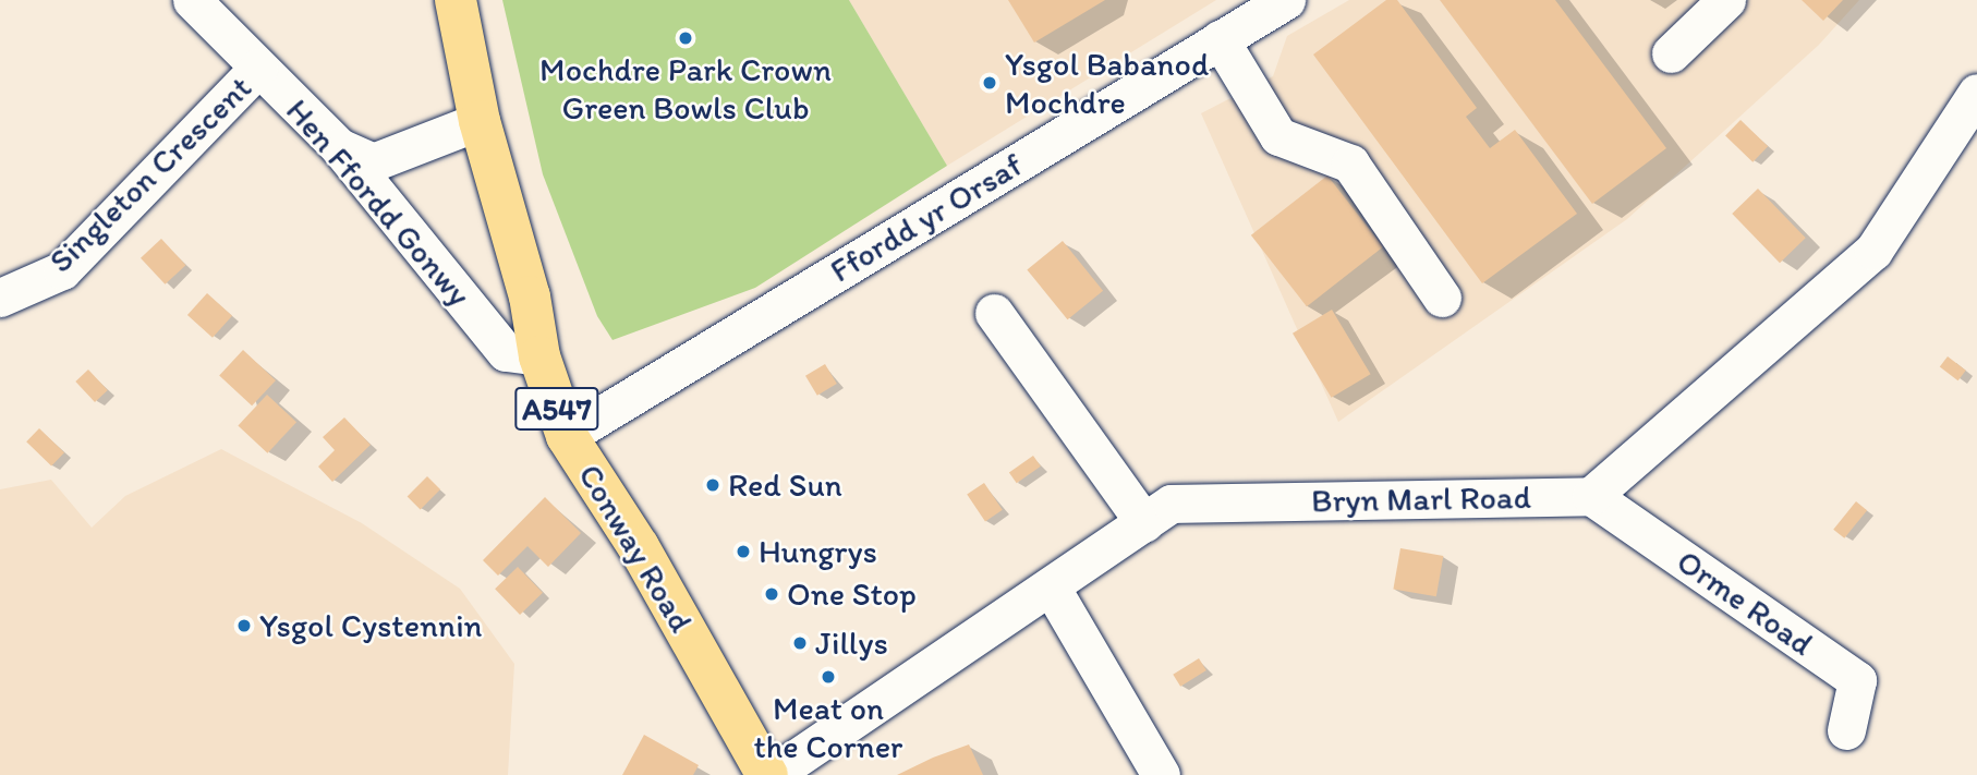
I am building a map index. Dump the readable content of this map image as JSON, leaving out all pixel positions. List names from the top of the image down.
{
  "streets": {
    "main road": ["A547", "Conway Road"],
    "street": [
      "Singleton Crescent",
      "Hen Ffordd Gonwy",
      "Ffordd yr Orsaf",
      "Bryn Marl Road",
      "Orme Road"
    ]
  },
  "crossings": [
    ["Singleton Crescent", "Hen Ffordd Gonwy"],
    ["Hen Ffordd Gonwy", "Conway Road"],
    ["Ffordd yr Orsaf", "Conway Road"],
    ["Bryn Marl Road", "Conway Road"],
    ["Bryn Marl Road", "Orme Road"]
  ],
  "places": [
    "Mochdre Park Crown Green Bowls Club",
    "Ysgol Babanod Mochdre",
    "Red Sun",
    "Hungrys",
    "One Stop",
    "Ysgol Cystennin",
    "Jillys",
    "Meat on the Corner"
  ]
}
